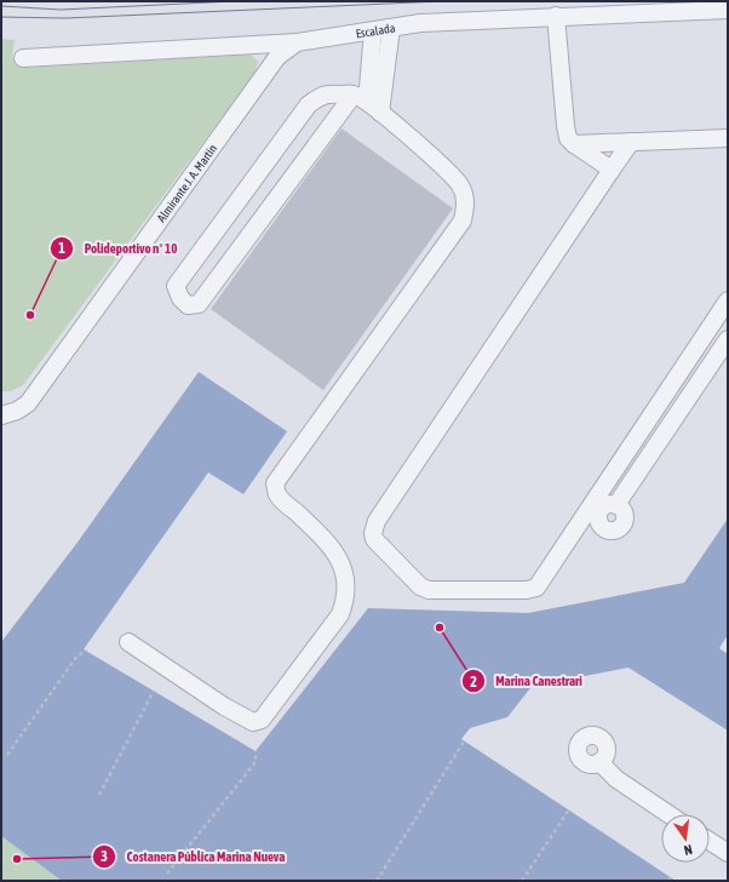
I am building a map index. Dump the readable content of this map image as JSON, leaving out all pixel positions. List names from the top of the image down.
{
  "streets": {
    "street": ["Escalada", "Almirante J. A. Martín"]
  },
  "crossings": [
    ["Escalada", "Almirante J. A. Martín"]
  ],
  "places": ["Polideportivo n° 10", "Marina Canestrari", "Costanera Pública Marina Nueva"],
  "north": "bottom"
}
